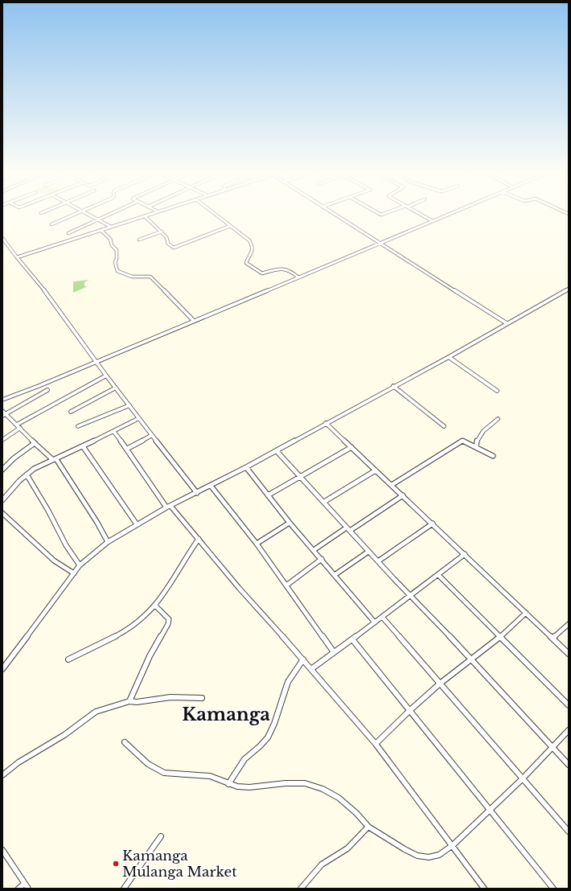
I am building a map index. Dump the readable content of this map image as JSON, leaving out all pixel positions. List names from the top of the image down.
{
  "districts": ["Kamanga"],
  "places": ["Kamanga Mulanga Market"]
}
